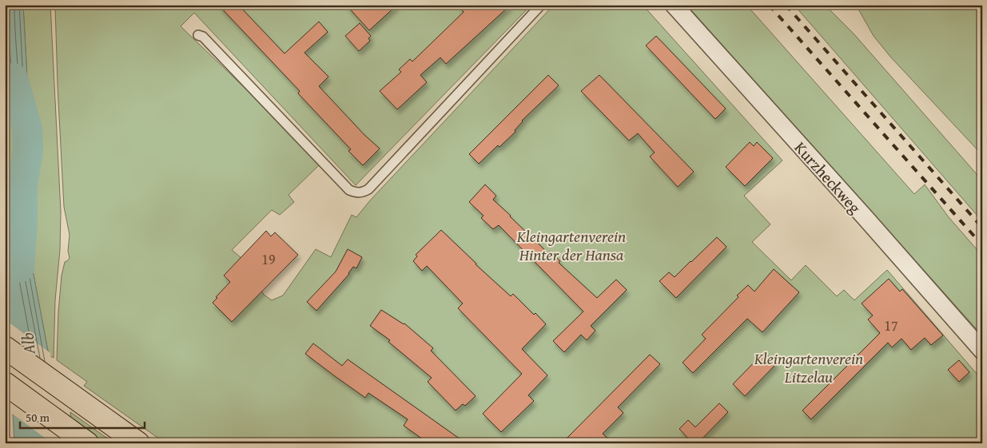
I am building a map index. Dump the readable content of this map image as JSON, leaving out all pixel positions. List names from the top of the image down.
{
  "streets": {
    "street": ["Kurzheckweg"]
  },
  "water": ["Alb"],
  "parks": ["Kleingartenverein Hinter der Hansa", "Kleingartenverein Litzelau"],
  "house_numbers": ["19", "17"],
  "scale_bar": "50 m"
}
